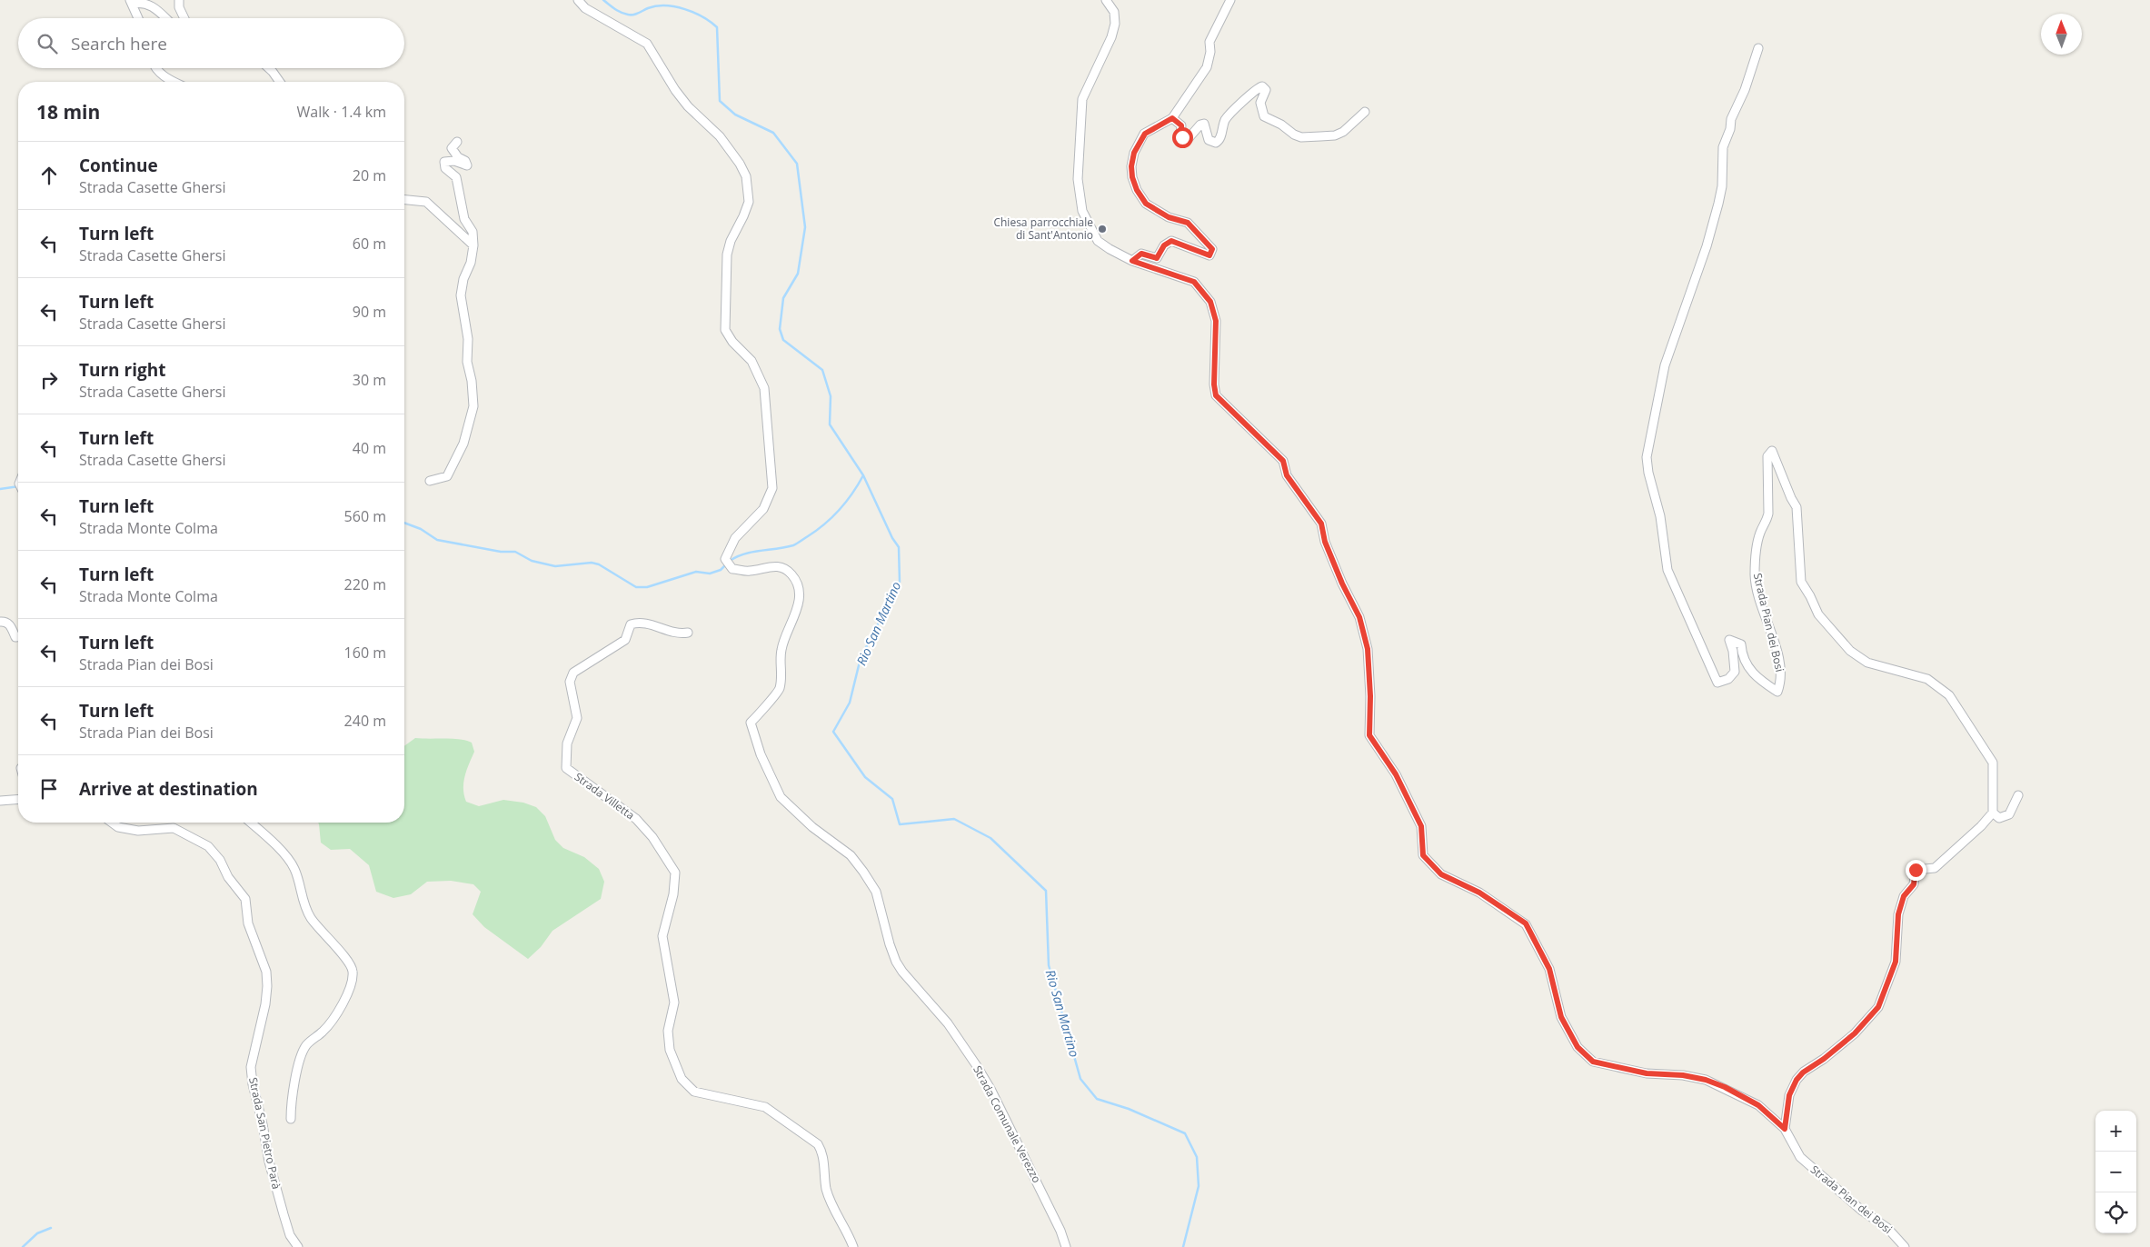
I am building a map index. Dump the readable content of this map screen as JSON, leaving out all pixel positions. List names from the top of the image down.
{
  "streets": {
    "street": [
      "Strada Pian dei Bosi",
      "Strada Villetta",
      "Strada Comunale Verezzo",
      "Strada San Pietro Parà"
    ]
  },
  "water": ["Rio San Martino"],
  "places": ["Chiesa parrocchiale di Sant'Antonio"],
  "north": "top",
  "page": {
    "search": "Search here",
    "heading": ["18 min", "Walk · 1.4 km"],
    "list": [
      ["Continue", "Strada Casette Ghersi", "20 m"],
      ["Turn left", "Strada Casette Ghersi", "60 m"],
      ["Turn left", "Strada Casette Ghersi", "90 m"],
      ["Turn right", "Strada Casette Ghersi", "30 m"],
      ["Turn left", "Strada Casette Ghersi", "40 m"],
      ["Turn left", "Strada Monte Colma", "560 m"],
      ["Turn left", "Strada Monte Colma", "220 m"],
      ["Turn left", "Strada Pian dei Bosi", "160 m"],
      ["Turn left", "Strada Pian dei Bosi", "240 m"],
      "Arrive at destination"
    ],
    "map_buttons": ["+", "−"]
  }
}
